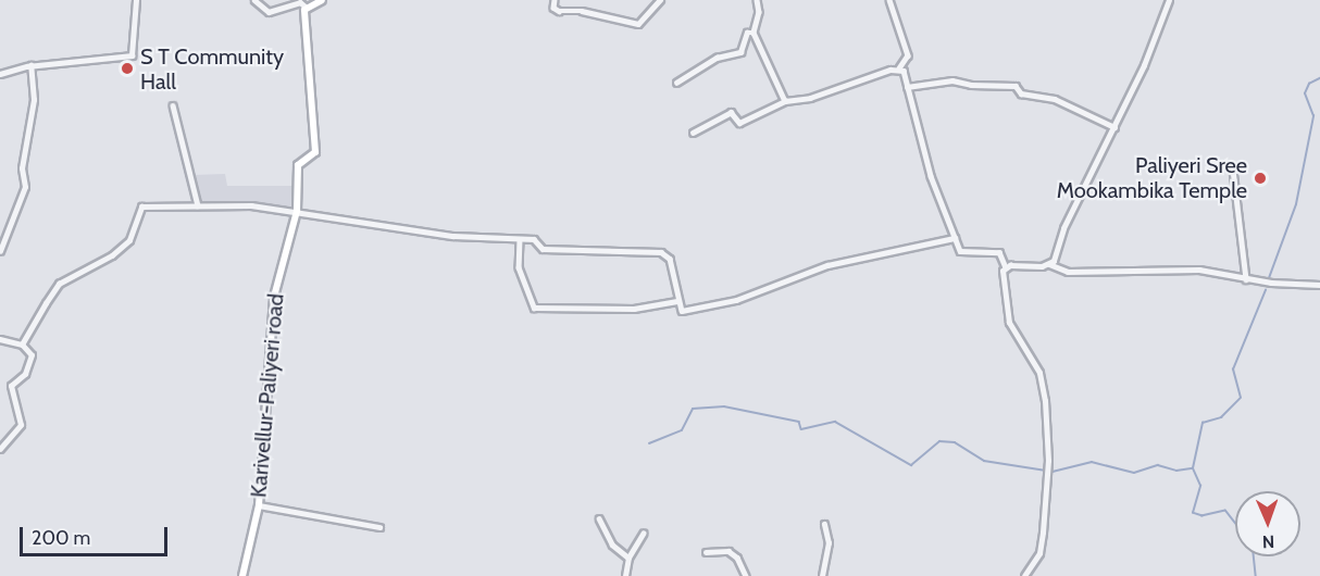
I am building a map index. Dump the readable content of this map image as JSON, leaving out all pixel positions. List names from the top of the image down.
{
  "streets": {
    "main road": ["Karivellur-Paliyeri road"]
  },
  "places": ["S T Community Hall", "Paliyeri Sree Mookambika Temple"],
  "scale_bar": "200 m",
  "north": "bottom"
}
